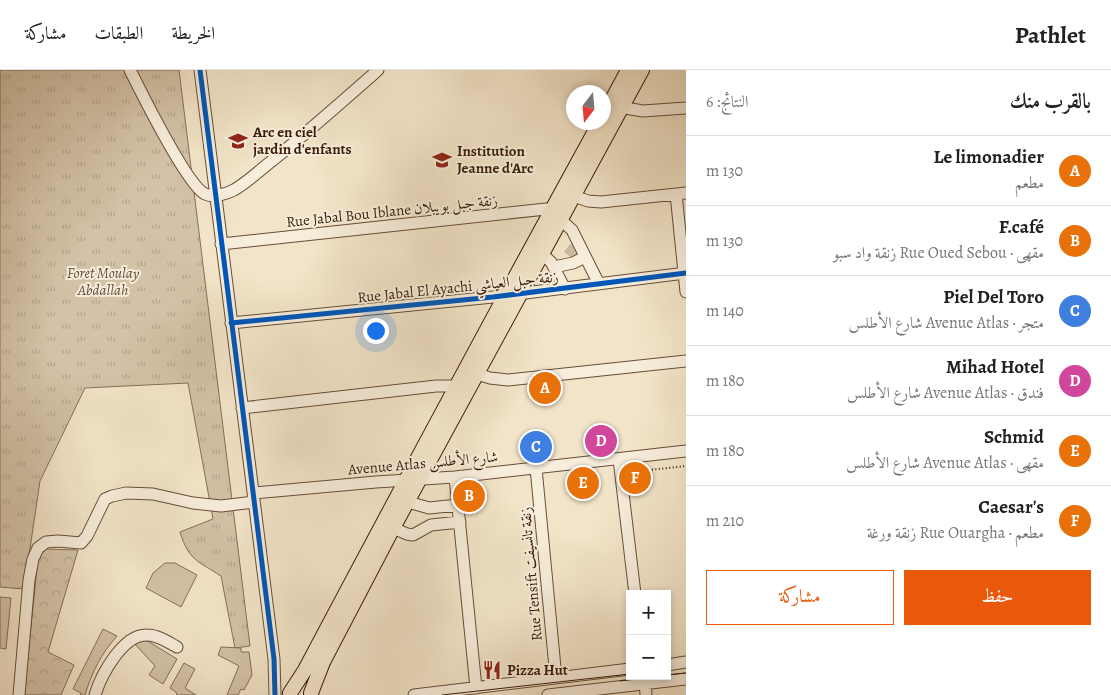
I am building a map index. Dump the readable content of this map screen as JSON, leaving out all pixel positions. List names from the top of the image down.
{
  "streets": {
    "street": [
      "Rue Jabal Bou Iblane زنقة جبل بويبلان",
      "Rue Jabal El Ayachi زنقة جبل العياشي",
      "Avenue Atlas شارع الأطلس",
      "Rue Tensift زنقة تانسيفت"
    ]
  },
  "crossings": [
    ["Avenue Atlas شارع الأطلس", "Rue Tensift زنقة تانسيفت"]
  ],
  "parks": ["Foret Moulay Abdallah"],
  "places": {
    "school or university": ["Arc en ciel jardin d'enfants", "Institution Jeanne d'Arc"],
    "restaurant": ["Pizza Hut"]
  },
  "north": "bottom",
  "page": {
    "header": "Pathlet",
    "nav": ["الخريطة", "الطبقات", "مشاركة"],
    "heading": ["بالقرب منك", "النتائج: 6"],
    "list": [
      {
        "mark": "A",
        "name": "Le limonadier",
        "note": "مطعم",
        "value": "130 m"
      },
      {
        "mark": "B",
        "name": "F.café",
        "note": "مقهى · Rue Oued Sebou زنقة واد سبو",
        "value": "130 m"
      },
      {
        "mark": "C",
        "name": "Piel Del Toro",
        "note": "متجر · Avenue Atlas شارع الأطلس",
        "value": "140 m"
      },
      {
        "mark": "D",
        "name": "Mihad Hotel",
        "note": "فندق · Avenue Atlas شارع الأطلس",
        "value": "180 m"
      },
      {
        "mark": "E",
        "name": "Schmid",
        "note": "مقهى · Avenue Atlas شارع الأطلس",
        "value": "180 m"
      },
      {
        "mark": "F",
        "name": "Caesar's",
        "note": "مطعم · Rue Ouargha زنقة ورغة",
        "value": "210 m"
      }
    ],
    "pins": [
      "A",
      "D",
      "C",
      "F",
      "E",
      "B"
    ],
    "buttons": ["حفظ", "مشاركة"],
    "map_buttons": ["+", "−"]
  }
}
